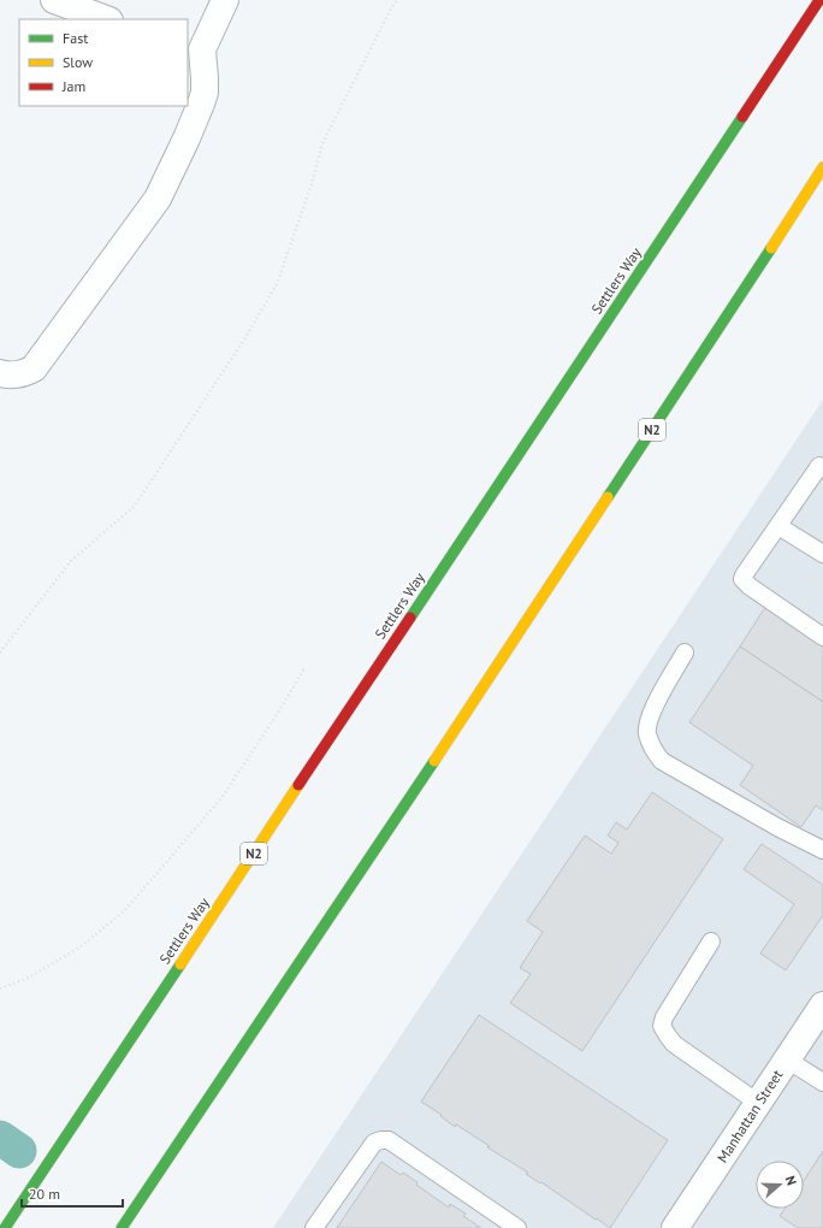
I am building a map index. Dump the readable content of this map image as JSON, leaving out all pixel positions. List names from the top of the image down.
{
  "streets": {
    "highway": ["Settlers Way", "N2"],
    "street": ["Manhattan Street"]
  },
  "legend": ["Fast", "Slow", "Jam"],
  "scale_bar": "20 m",
  "north": "right"
}
